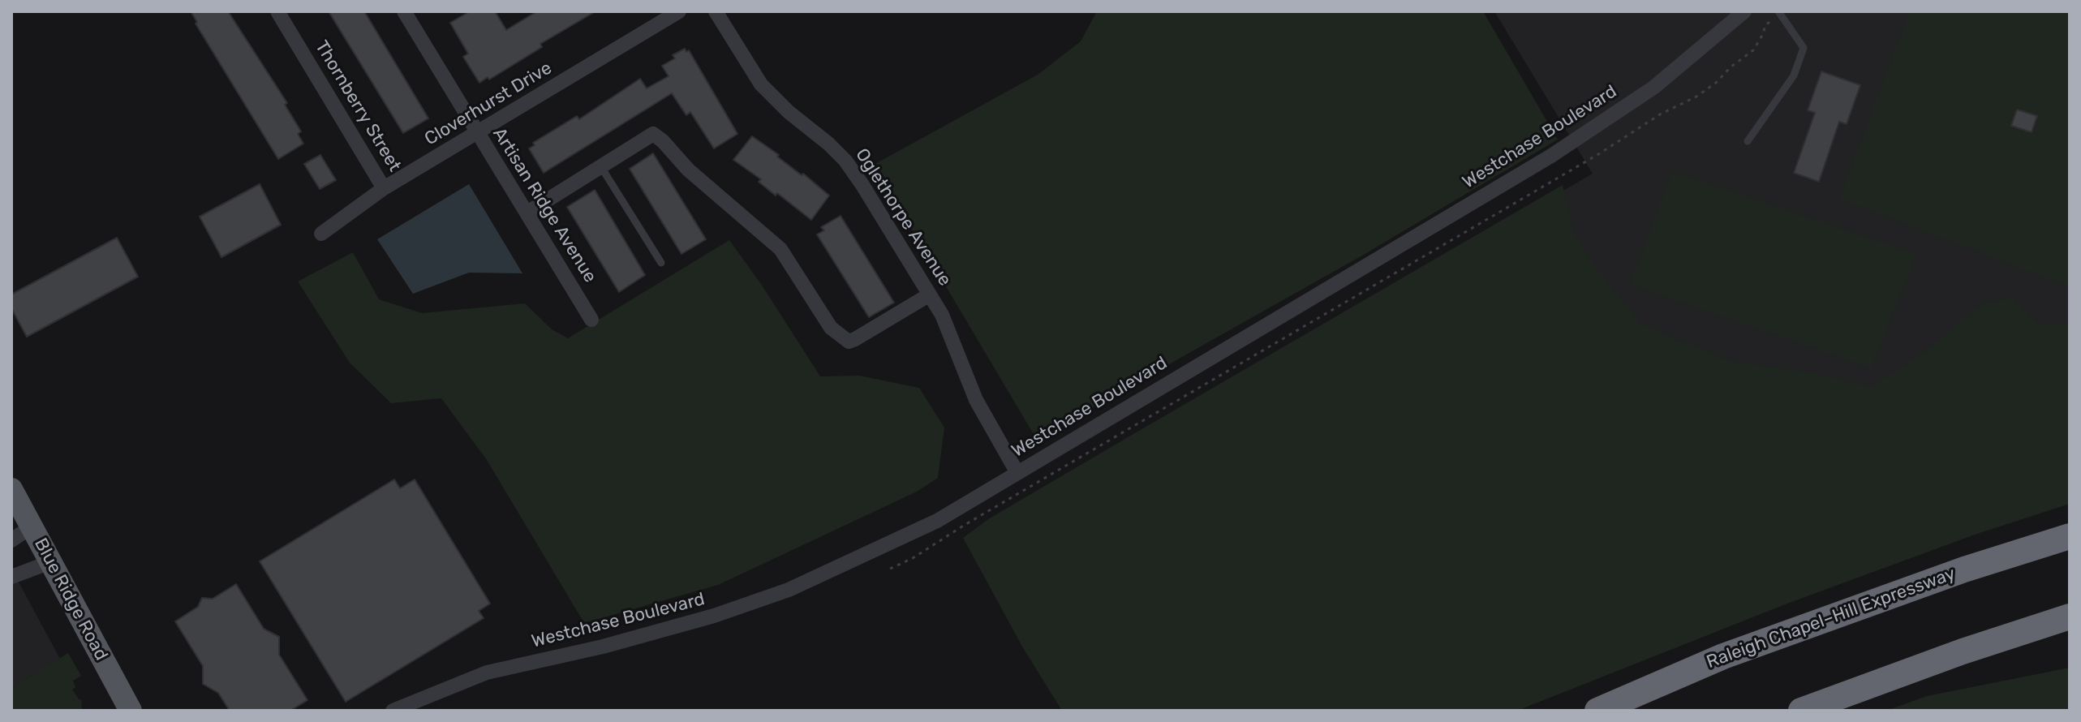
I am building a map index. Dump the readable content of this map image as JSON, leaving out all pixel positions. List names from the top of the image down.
{
  "streets": {
    "highway": ["Raleigh Chapel–Hill Expressway"],
    "main road": ["Blue Ridge Road"],
    "street": [
      "Cloverhurst Drive",
      "Thornberry Street",
      "Westchase Boulevard",
      "Artisan Ridge Avenue",
      "Oglethorpe Avenue"
    ]
  },
  "crossings": [
    ["Cloverhurst Drive", "Thornberry Street"],
    ["Cloverhurst Drive", "Artisan Ridge Avenue"],
    ["Westchase Boulevard", "Oglethorpe Avenue"]
  ]
}
